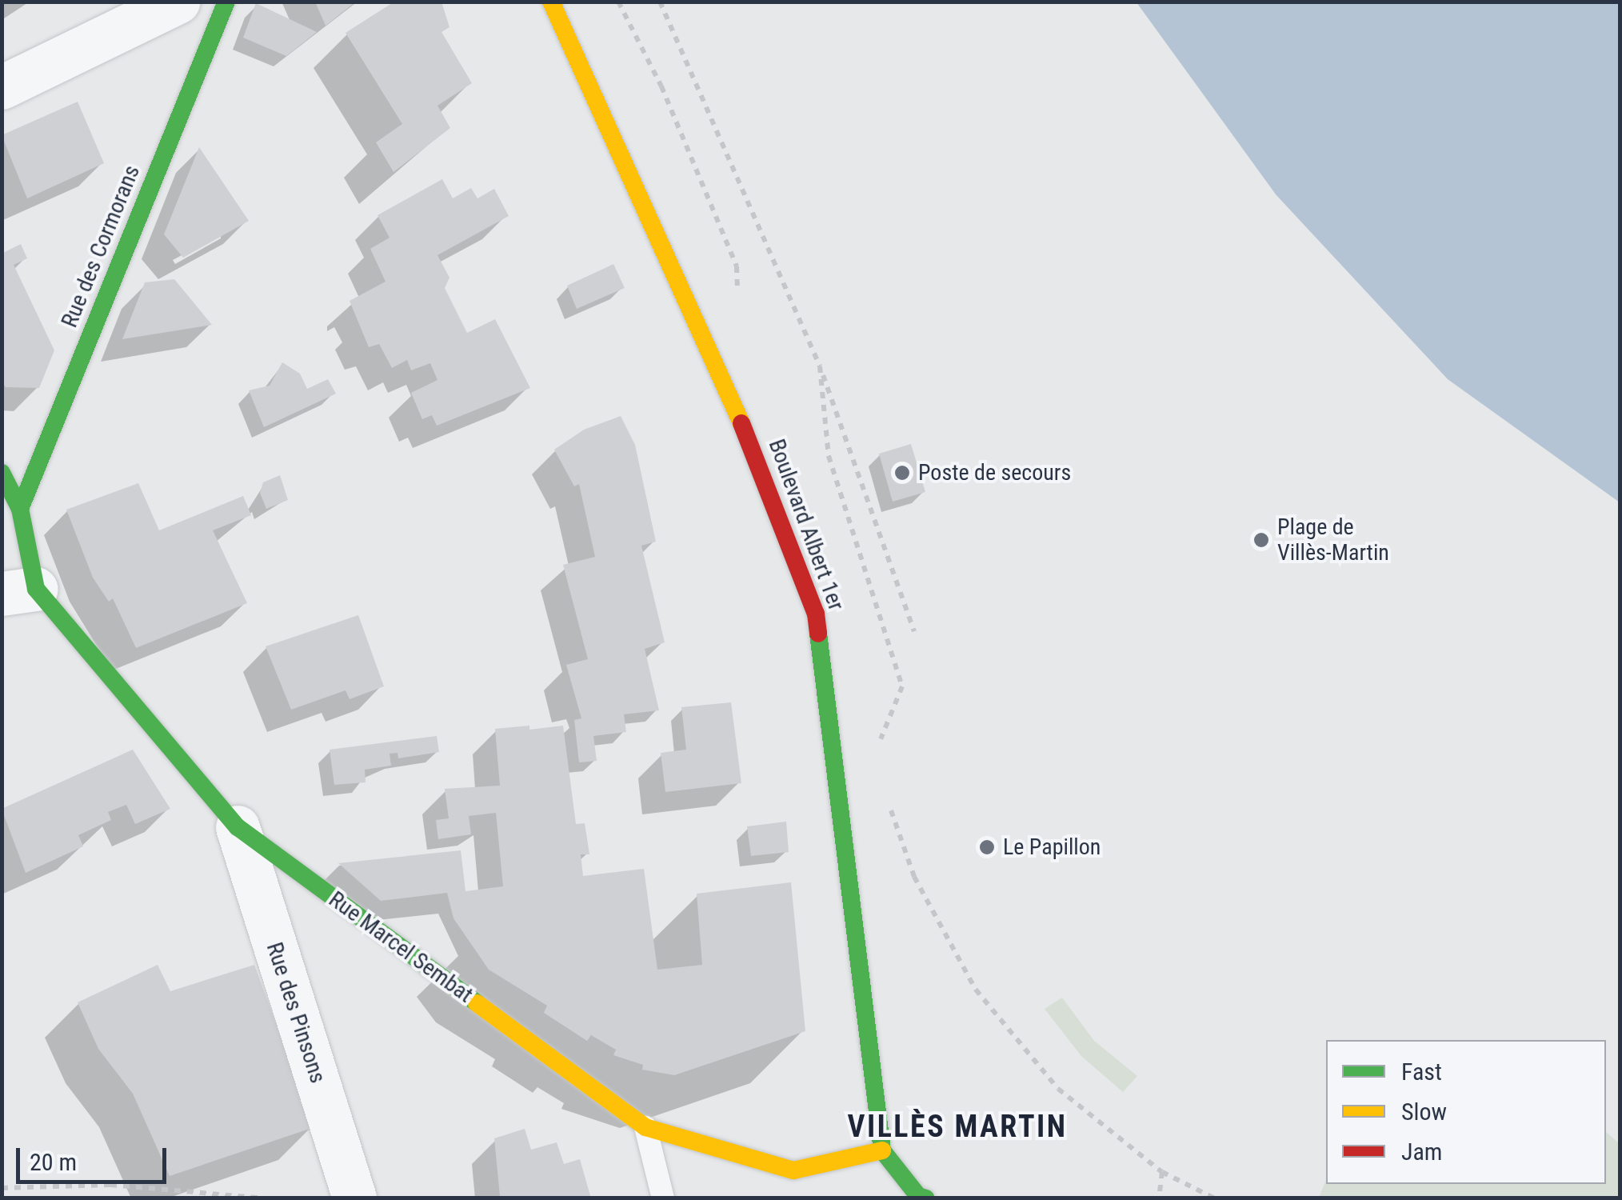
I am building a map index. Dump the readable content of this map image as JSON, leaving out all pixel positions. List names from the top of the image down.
{
  "streets": {
    "street": [
      "Rue des Cormorans",
      "Boulevard Albert 1er",
      "Rue Marcel Sembat",
      "Rue des Pinsons"
    ]
  },
  "crossings": [
    ["Boulevard Albert 1er", "Rue Marcel Sembat"],
    ["Rue Marcel Sembat", "Rue des Pinsons"]
  ],
  "districts": ["VILLÈS MARTIN"],
  "places": ["Poste de secours", "Plage de Villès-Martin", "Le Papillon"],
  "legend": ["Fast", "Slow", "Jam"],
  "scale_bar": "20 m"
}
